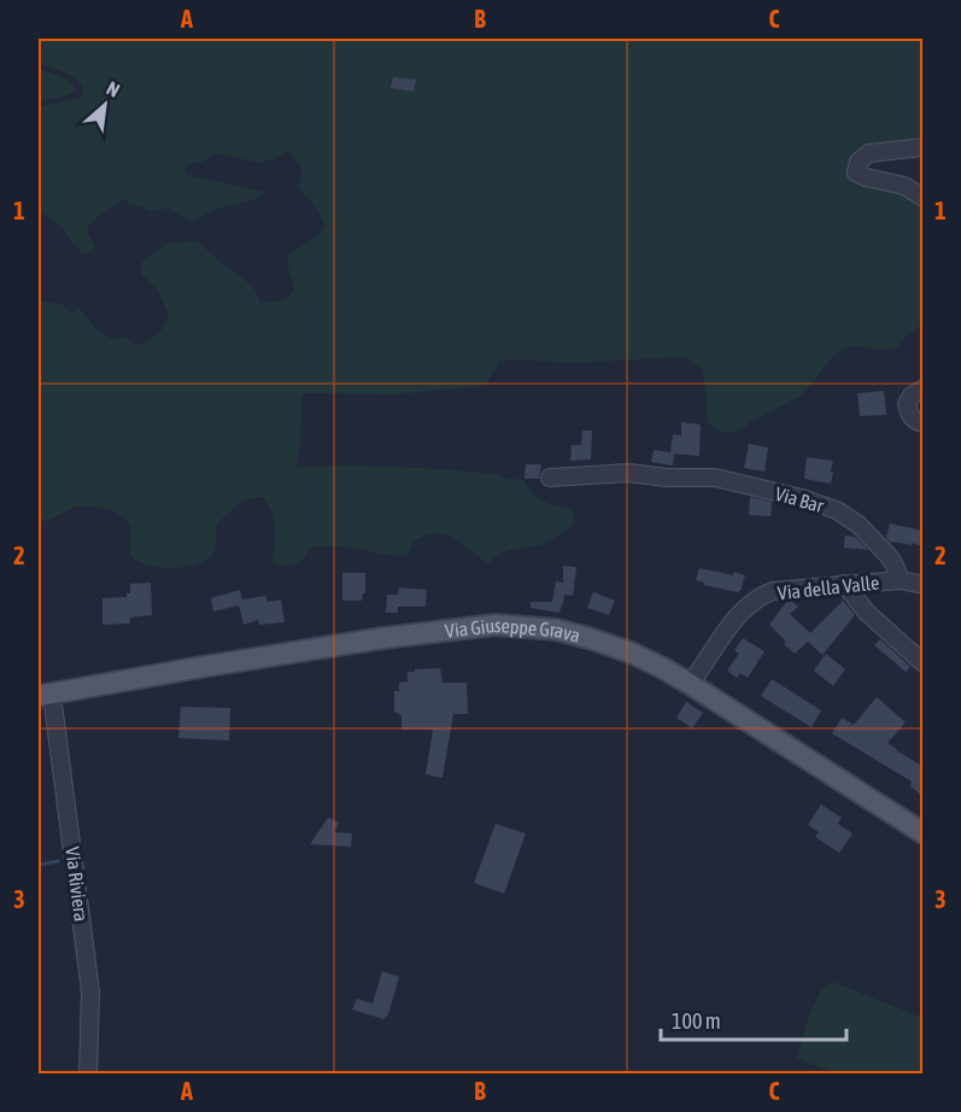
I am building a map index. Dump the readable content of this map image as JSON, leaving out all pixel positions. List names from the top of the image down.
{
  "streets": {
    "main road": ["Via Giuseppe Grava"],
    "street": ["Via Bar", "Via della Valle", "Via Riviera"]
  },
  "crossings": [
    ["Via Bar", "Via della Valle"],
    ["Via della Valle", "Via Giuseppe Grava"],
    ["Via Giuseppe Grava", "Via Riviera"]
  ],
  "scale_bar": "100 m",
  "north": "top right",
  "grid": {
    "columns": ["A", "B", "C"],
    "rows": ["1", "2", "3"]
  }
}
